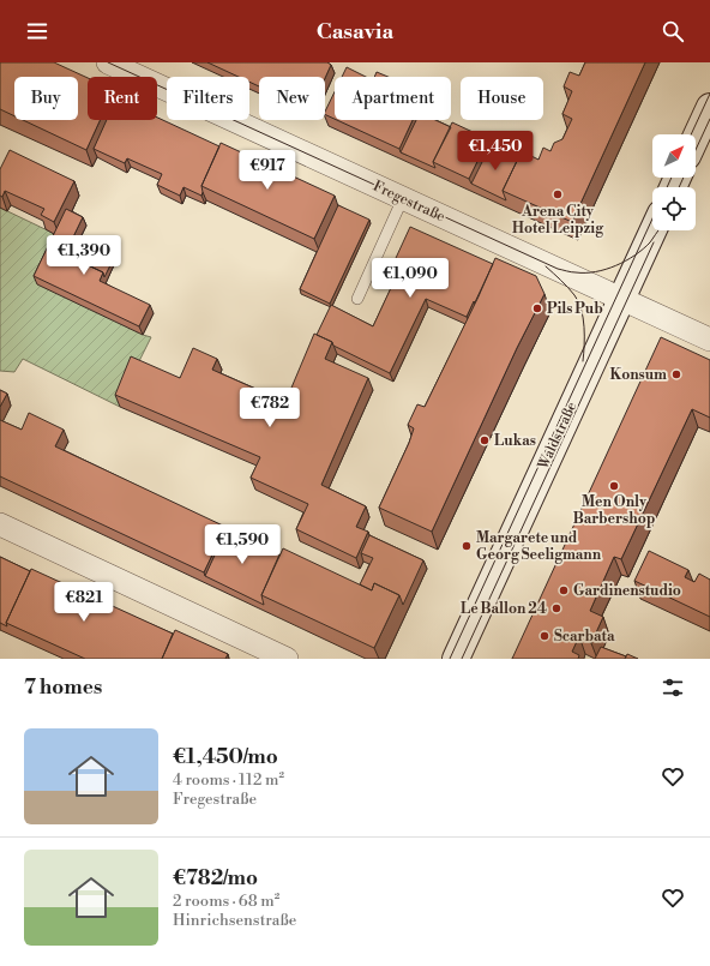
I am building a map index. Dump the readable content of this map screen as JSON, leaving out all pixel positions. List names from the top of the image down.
{
  "streets": {
    "main road": ["Waldstraße"],
    "street": ["Fregestraße"]
  },
  "crossings": [
    ["Fregestraße", "Waldstraße"]
  ],
  "places": [
    "Arena City Hotel Leipzig",
    "Pils Pub",
    "Konsum",
    "Lukas",
    "Men Only Barbershop",
    "Margarete und Georg Seeligmann",
    "Gardinenstudio",
    "Le Ballon 24",
    "Scarbata"
  ],
  "north": "top right",
  "page": {
    "header": "Casavia",
    "chip": [
      "Buy",
      "Rent",
      "Filters",
      "New",
      "Apartment",
      "House"
    ],
    "price": [
      "€1,450",
      "€917",
      "€1,390",
      "€1,090",
      "€782",
      "€1,590",
      "€821"
    ],
    "heading": "7 homes",
    "list": [
      {
        "name": "€1,450/mo",
        "note": "4 rooms · 112 m² · Fregestraße"
      },
      {
        "name": "€782/mo",
        "note": "2 rooms · 68 m² · Hinrichsenstraße"
      }
    ]
  }
}
